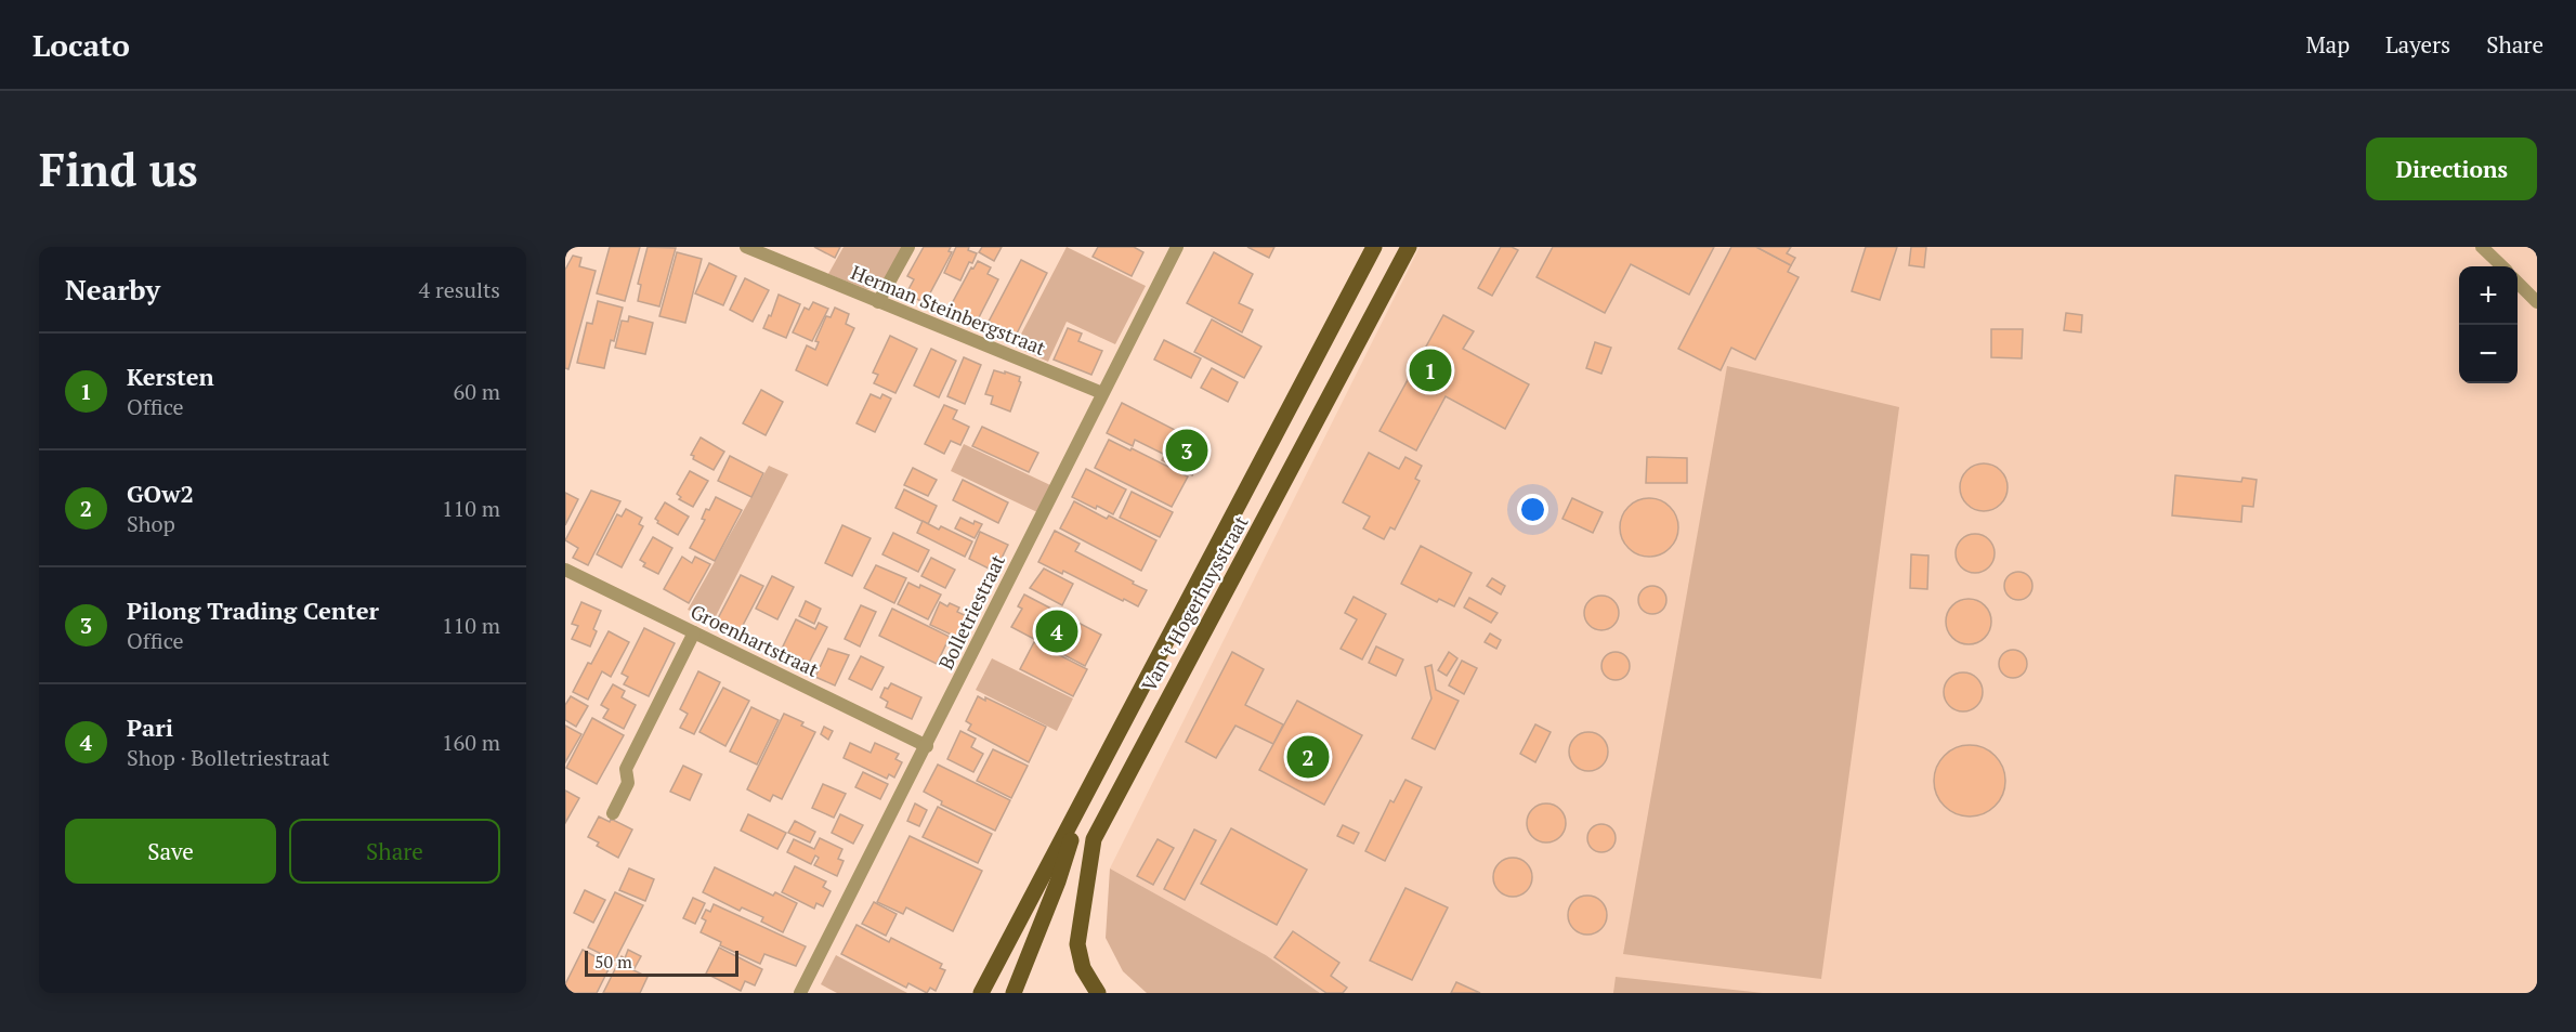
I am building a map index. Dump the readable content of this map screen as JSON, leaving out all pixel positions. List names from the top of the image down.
{
  "streets": {
    "main road": ["Van 't Hogerhuysstraat"],
    "street": ["Herman Steinbergstraat", "Bolletriestraat", "Groenhartstraat"]
  },
  "crossings": [
    ["Herman Steinbergstraat", "Bolletriestraat"],
    ["Bolletriestraat", "Groenhartstraat"]
  ],
  "scale_bar": "50 m",
  "page": {
    "header": "Locato",
    "nav": ["Map", "Layers", "Share"],
    "buttons": [
      "Directions",
      ["Save", "Share"]
    ],
    "title": "Find us",
    "heading": ["Nearby", "4 results"],
    "map_buttons": ["+", "−"],
    "list": [
      {
        "mark": "1",
        "name": "Kersten",
        "note": "Office",
        "value": "60 m"
      },
      {
        "mark": "2",
        "name": "GOw2",
        "note": "Shop",
        "value": "110 m"
      },
      {
        "mark": "3",
        "name": "Pilong Trading Center",
        "note": "Office",
        "value": "110 m"
      },
      {
        "mark": "4",
        "name": "Pari",
        "note": "Shop · Bolletriestraat",
        "value": "160 m"
      }
    ],
    "pins": [
      "1",
      "3",
      "4",
      "2"
    ],
    "scale": "50 m"
  }
}
